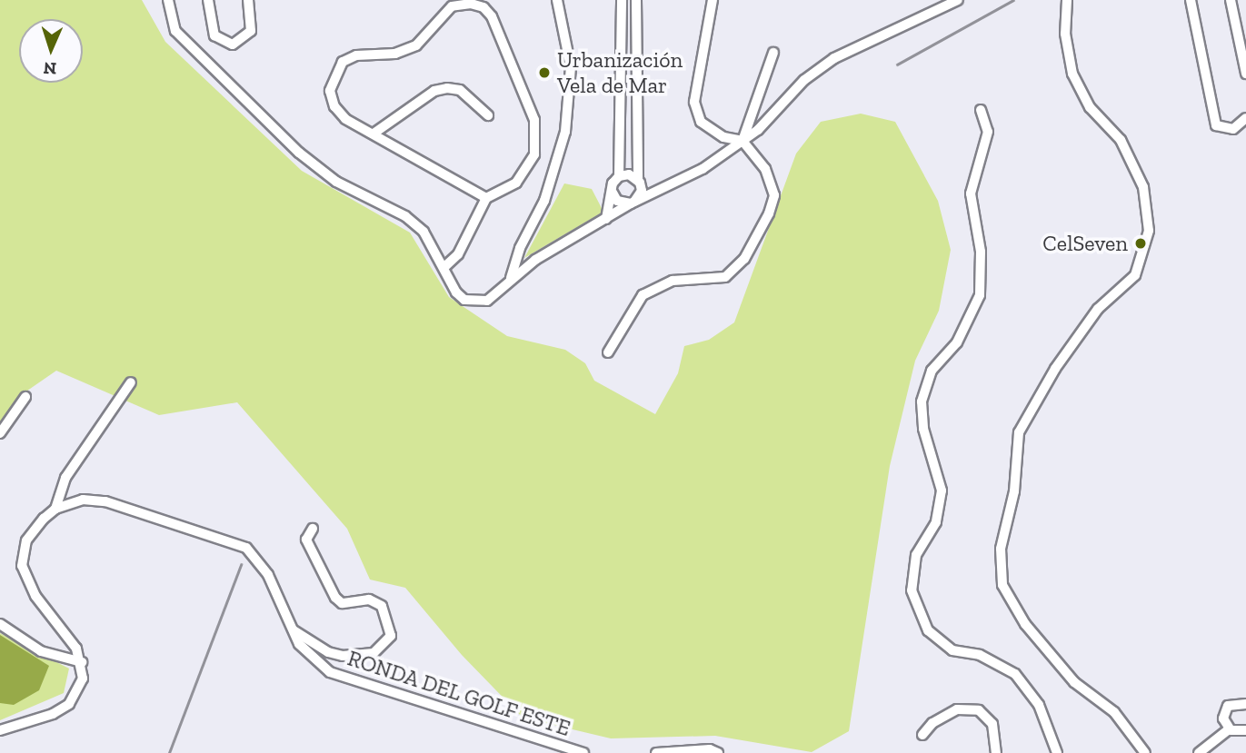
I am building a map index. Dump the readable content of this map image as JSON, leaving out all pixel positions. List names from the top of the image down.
{
  "streets": {
    "street": ["RONDA DEL GOLF ESTE"]
  },
  "places": ["Urbanización Vela de Mar", "CelSeven"],
  "north": "bottom"
}
